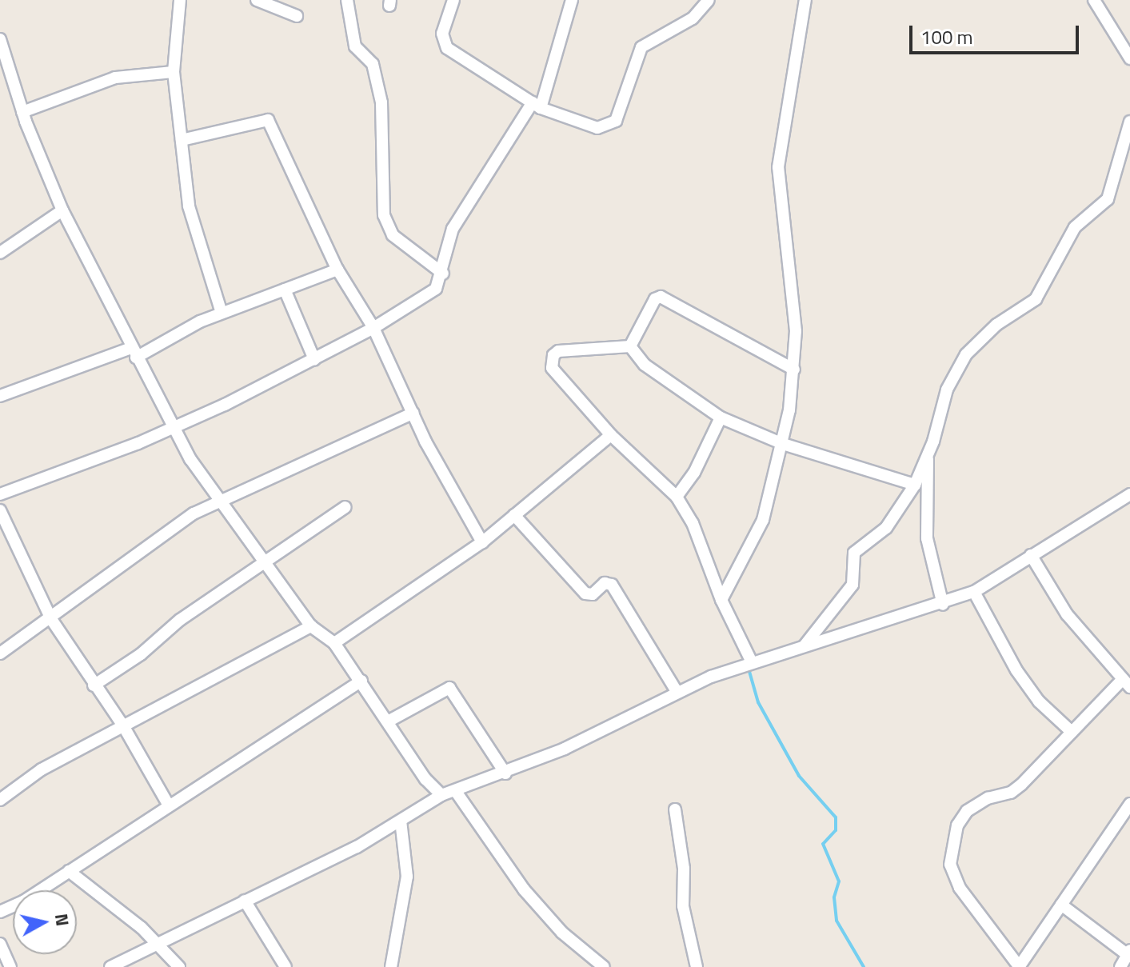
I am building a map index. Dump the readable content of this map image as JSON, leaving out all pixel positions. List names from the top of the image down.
{
  "scale_bar": "100 m",
  "north": "right"
}
